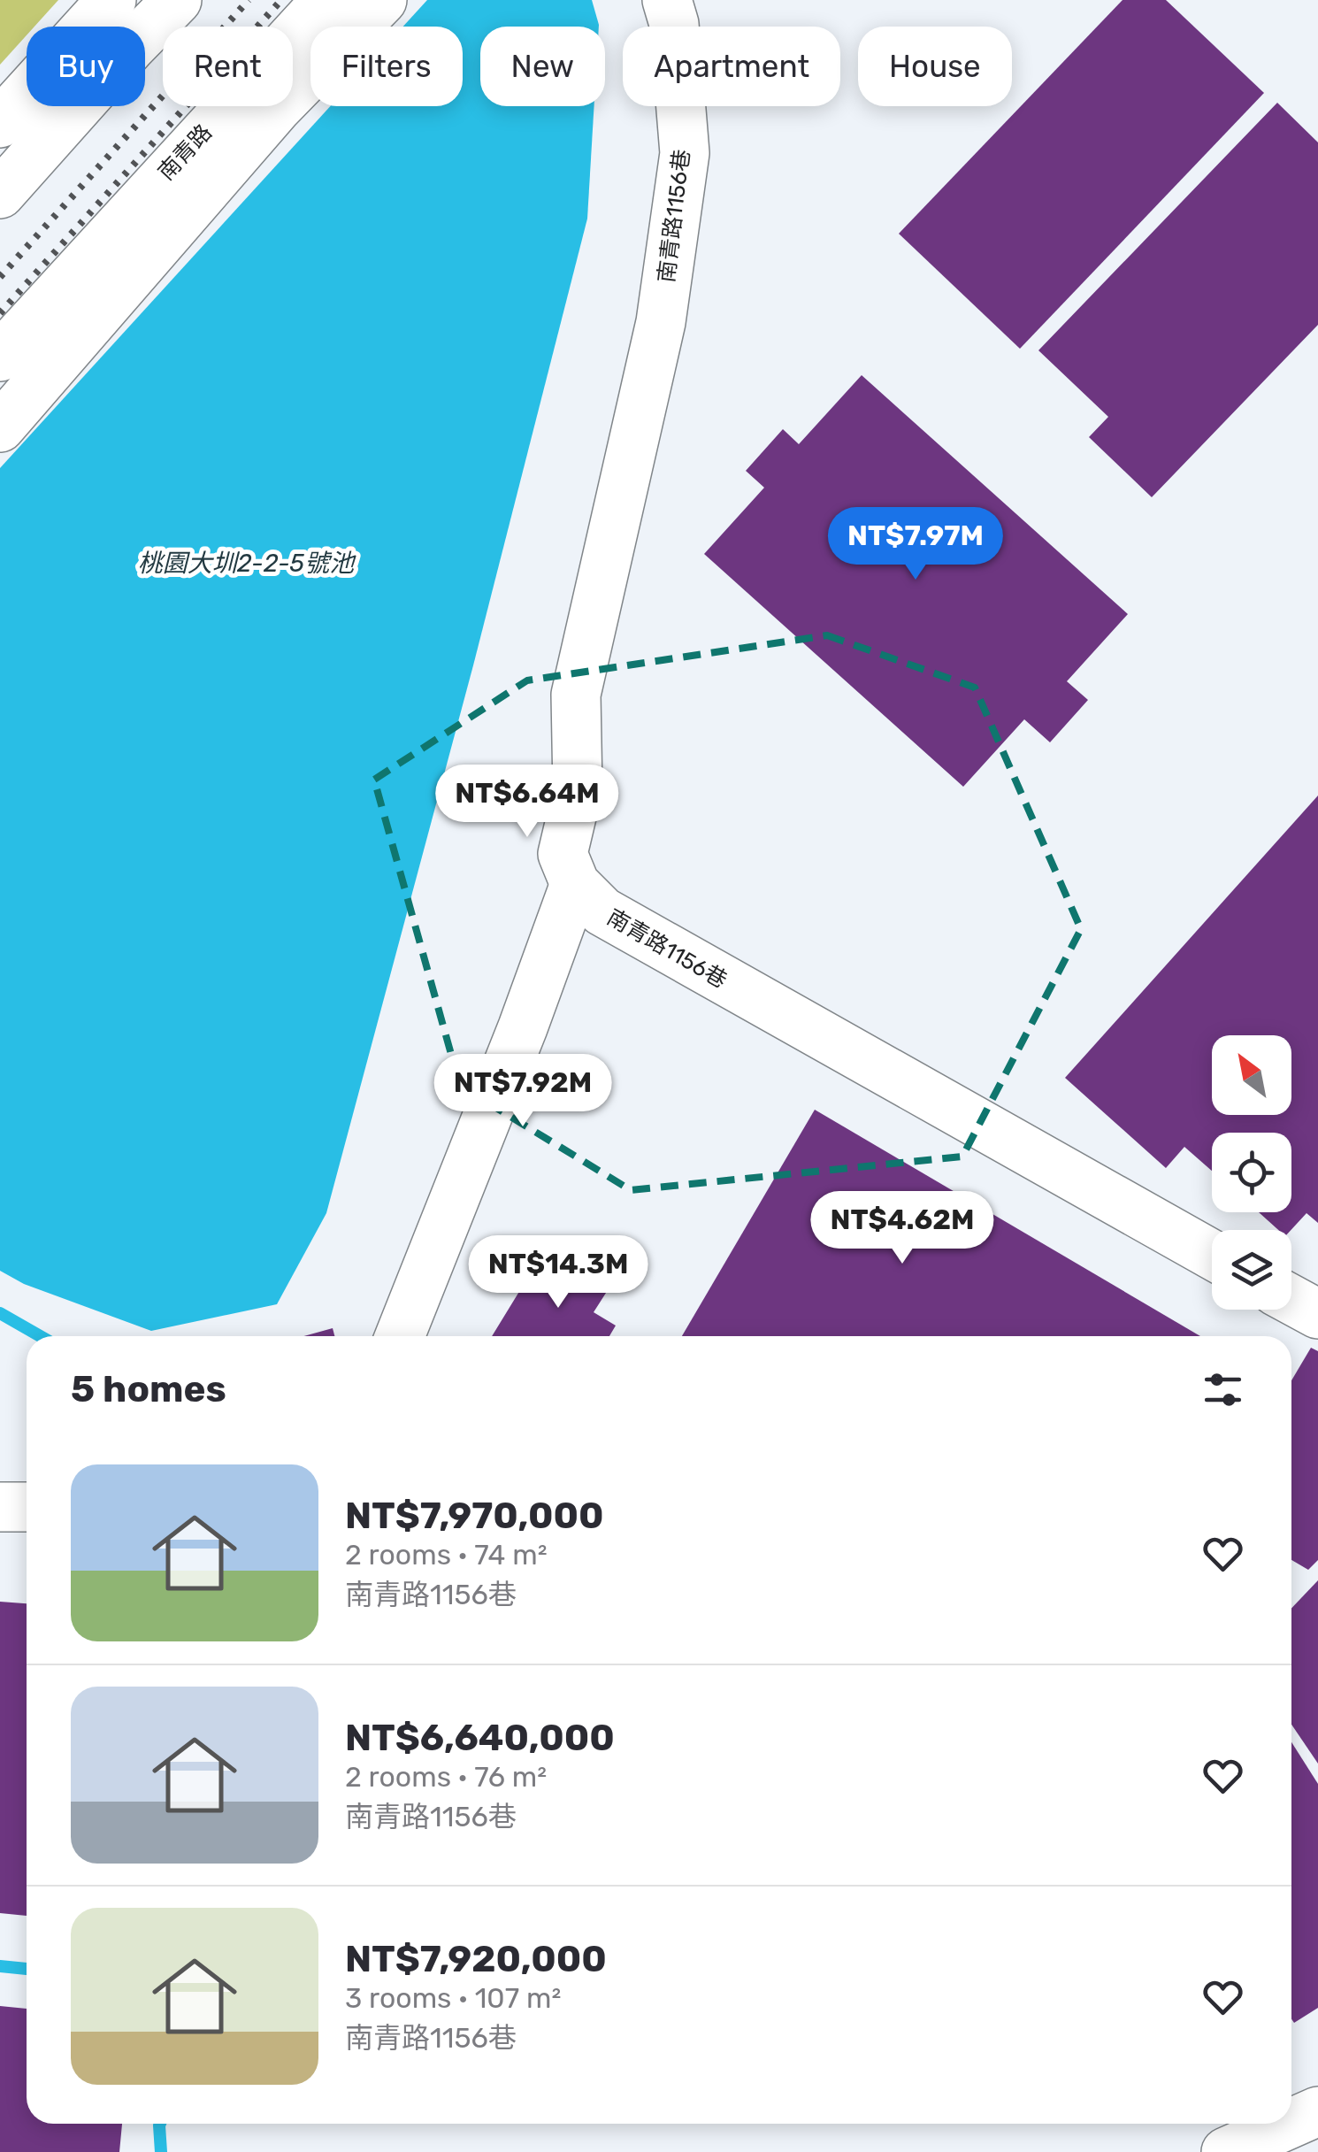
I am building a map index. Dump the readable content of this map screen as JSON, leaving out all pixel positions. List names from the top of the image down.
{
  "streets": {
    "street": ["南青路", "南青路1156巷"]
  },
  "water": ["桃園大圳2-2-5號池"],
  "north": "top left",
  "page": {
    "chip": [
      "Buy",
      "Rent",
      "Filters",
      "New",
      "Apartment",
      "House"
    ],
    "price": [
      "NT$7.97M",
      "NT$6.64M",
      "NT$7.92M",
      "NT$4.62M",
      "NT$14.3M"
    ],
    "heading": "5 homes",
    "list": [
      {
        "name": "NT$7,970,000",
        "note": "2 rooms · 74 m² · 南青路1156巷"
      },
      {
        "name": "NT$6,640,000",
        "note": "2 rooms · 76 m² · 南青路1156巷"
      },
      {
        "name": "NT$7,920,000",
        "note": "3 rooms · 107 m² · 南青路1156巷"
      }
    ]
  }
}
